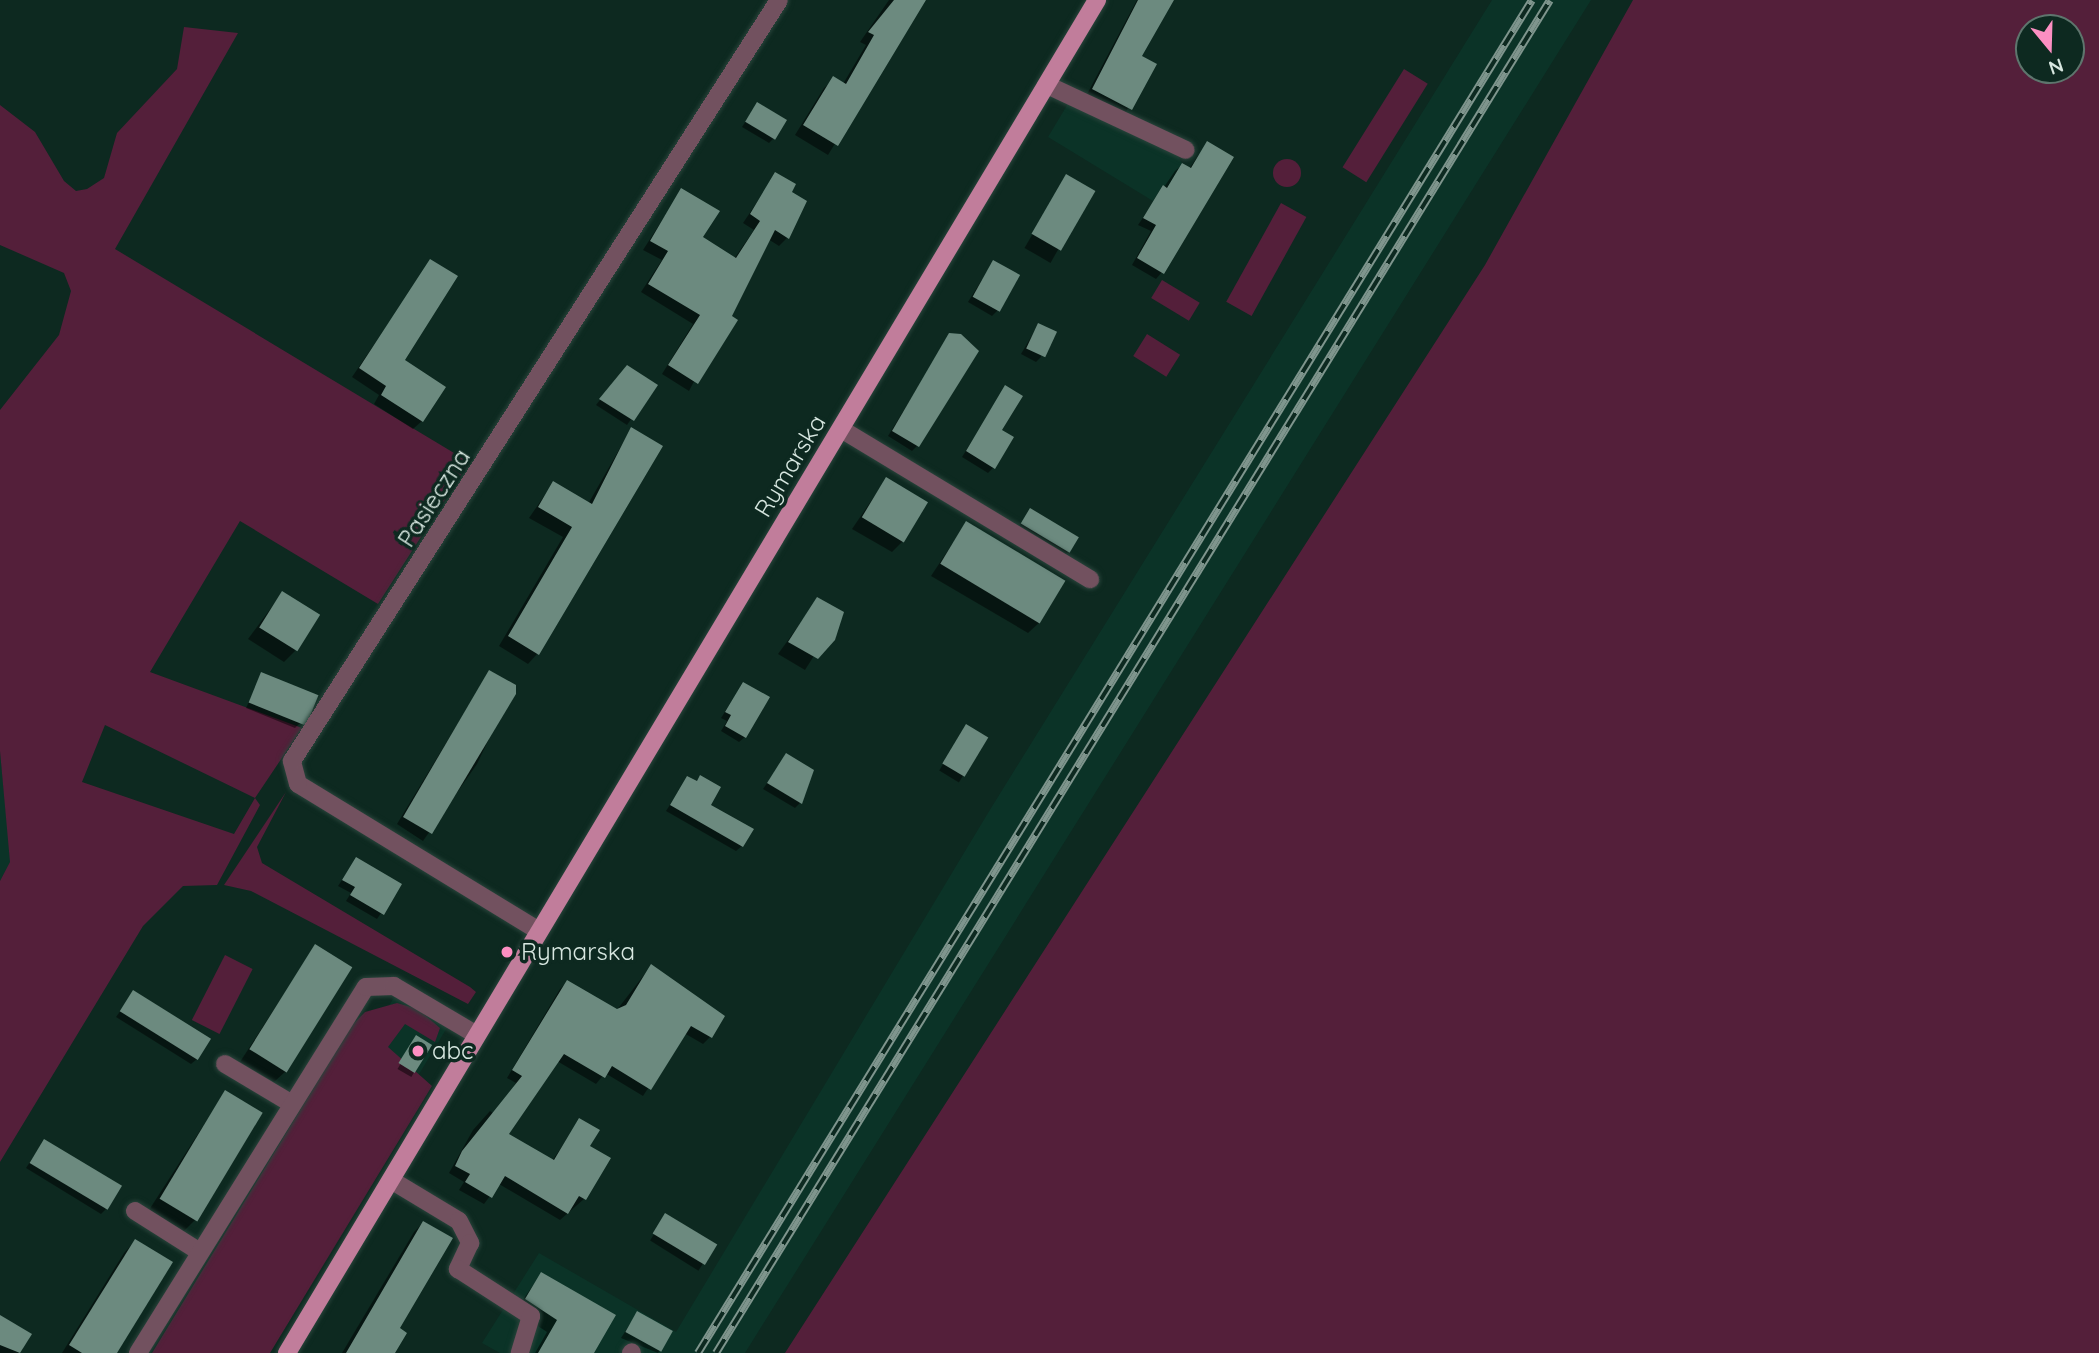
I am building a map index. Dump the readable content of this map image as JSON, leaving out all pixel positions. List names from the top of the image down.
{
  "streets": {
    "main road": ["Rymarska"],
    "street": ["Pasieczna"]
  },
  "crossings": [
    ["Rymarska", "Pasieczna"]
  ],
  "places": ["Rymarska", "abc"],
  "north": "bottom"
}
